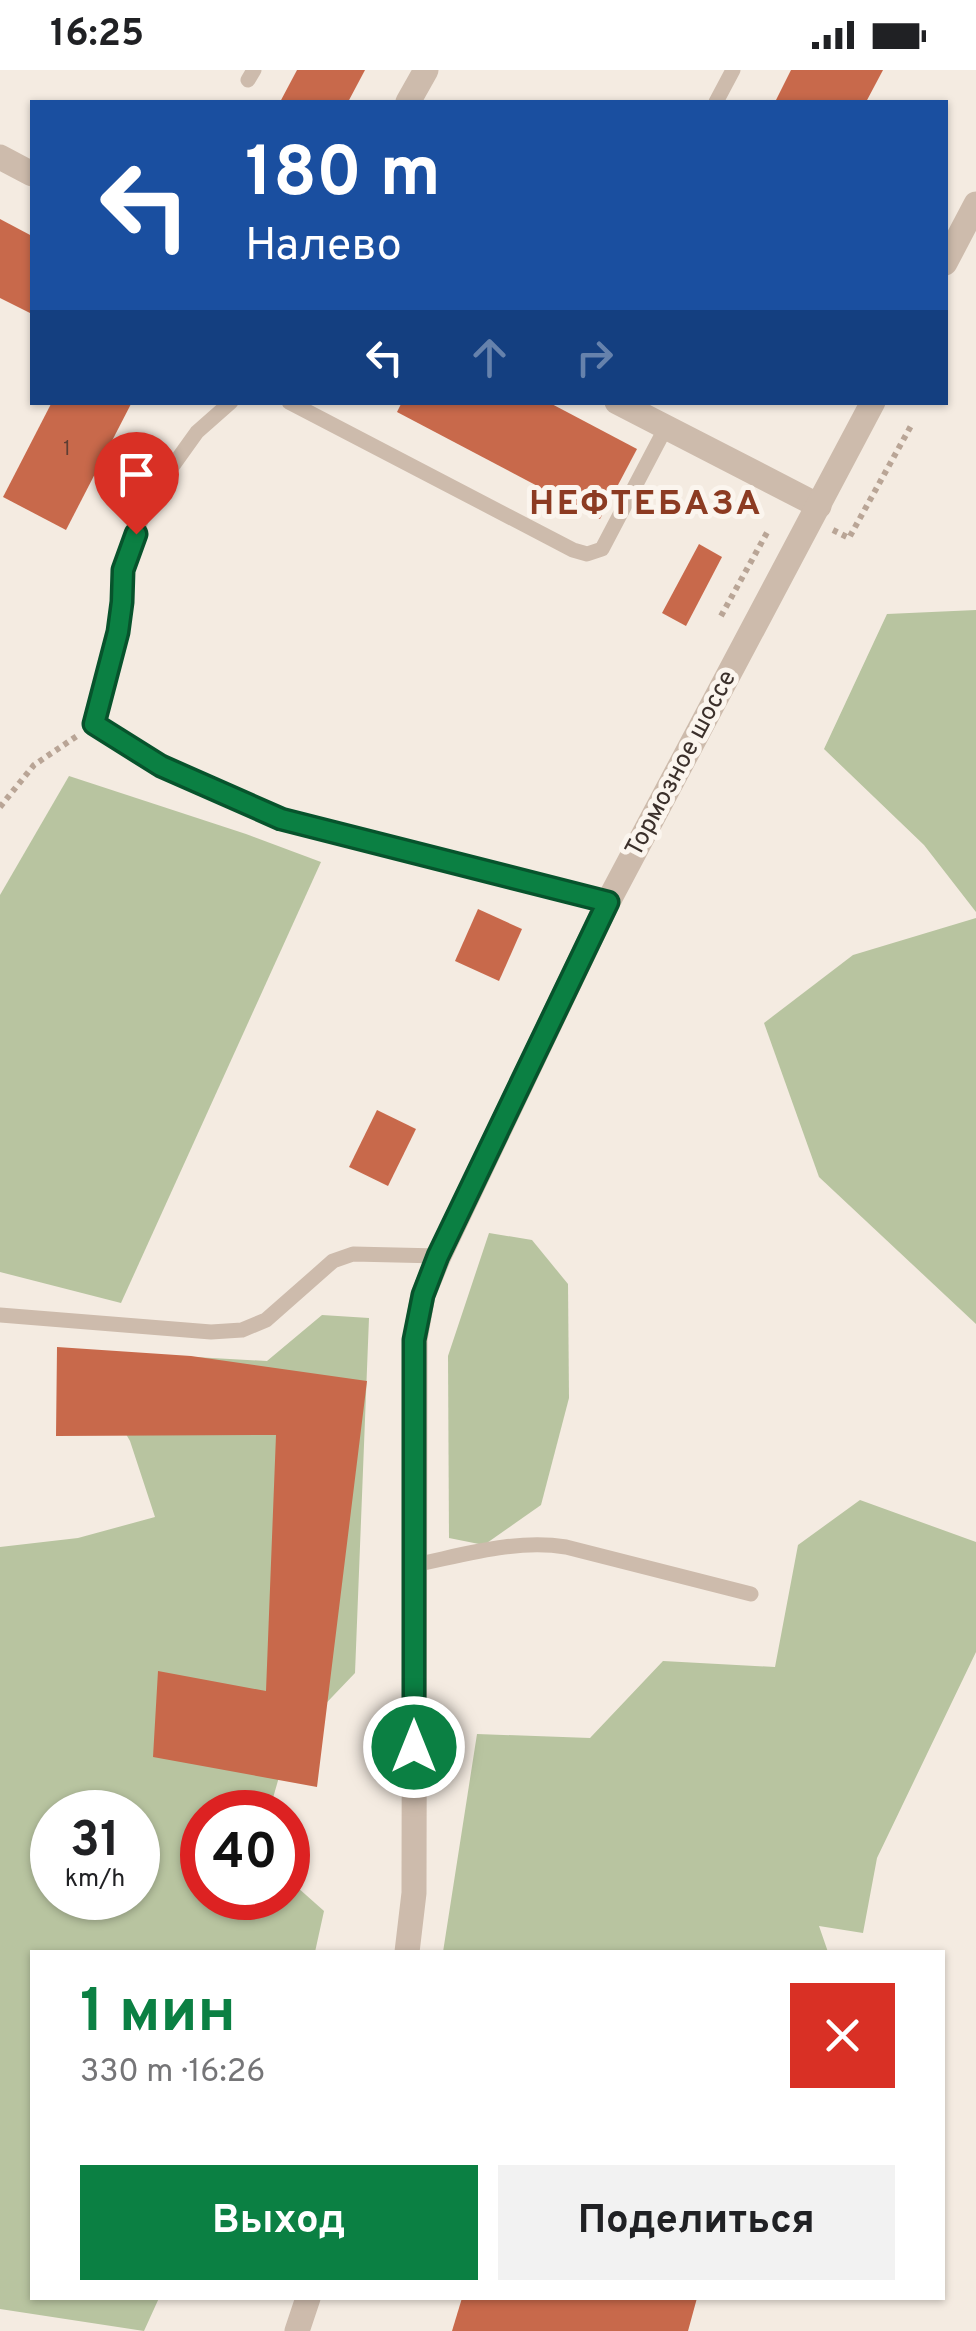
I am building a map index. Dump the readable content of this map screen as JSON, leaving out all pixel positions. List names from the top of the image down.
{
  "streets": {
    "street": ["Тормозное шоссе"]
  },
  "districts": ["НЕФТЕБАЗА"],
  "house_numbers": ["1"],
  "page": {
    "status": "16:25",
    "turn": ["180 m", "Налево"],
    "speed": "31 km/h",
    "limit": "40",
    "heading": ["1 мин", "330 m · 16:26"],
    "buttons": ["Выход", "Поделиться"]
  }
}
